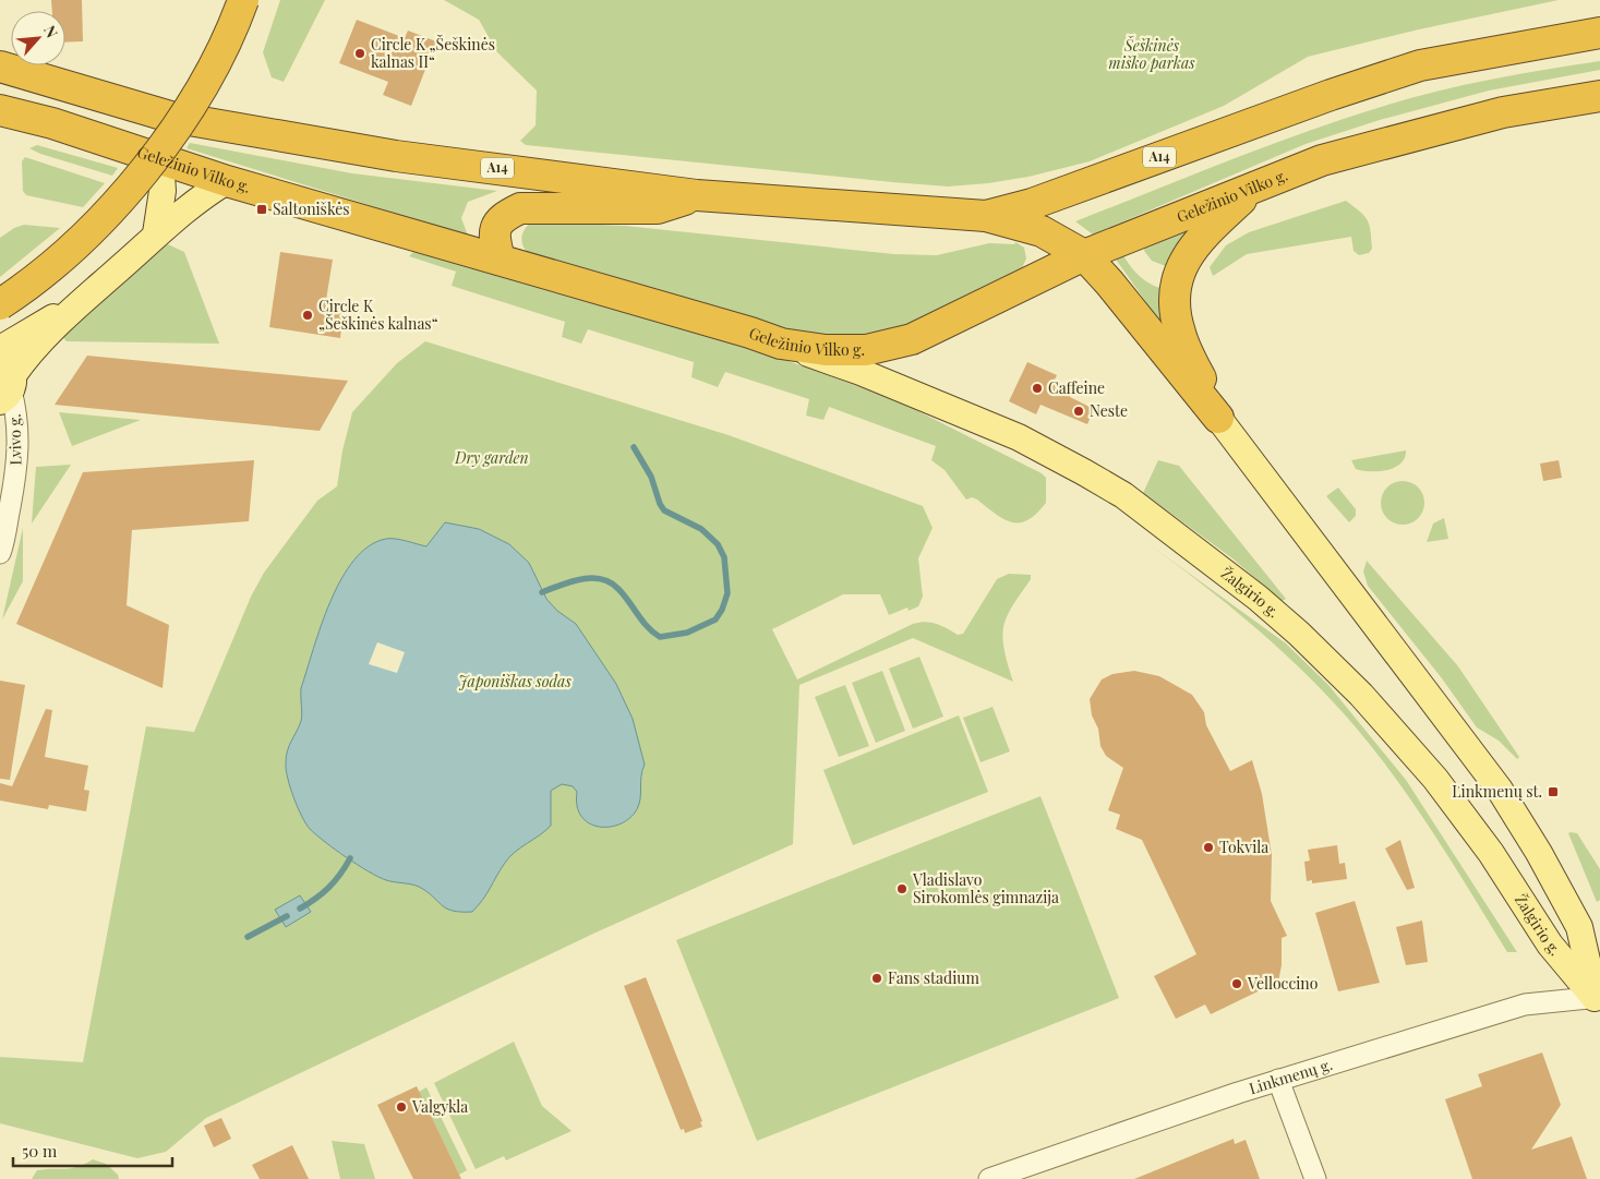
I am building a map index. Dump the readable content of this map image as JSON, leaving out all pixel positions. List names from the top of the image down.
{
  "streets": {
    "highway": ["A14", "Geležinio Vilko g.", "Žalgirio g."],
    "street": ["Lvivo g.", "Linkmenų g."]
  },
  "crossings": [
    ["A14", "Žalgirio g."],
    ["Geležinio Vilko g.", "Žalgirio g."],
    ["Žalgirio g.", "Linkmenų g."]
  ],
  "parks": ["Šeškinės miško parkas", "Dry garden", "Japoniškas sodas"],
  "places": {
    "other": [
      "Circle K „Šeškinės kalnas II“",
      "Circle K „Šeškinės kalnas“",
      "Caffeine",
      "Neste",
      "Tokvila",
      "Vladislavo Sirokomlės gimnazija",
      "Fans stadium",
      "Velloccino",
      "Valgykla"
    ],
    "transit": ["Saltoniškės", "Linkmenų st."]
  },
  "scale_bar": "50 m",
  "north": "top right"
}
